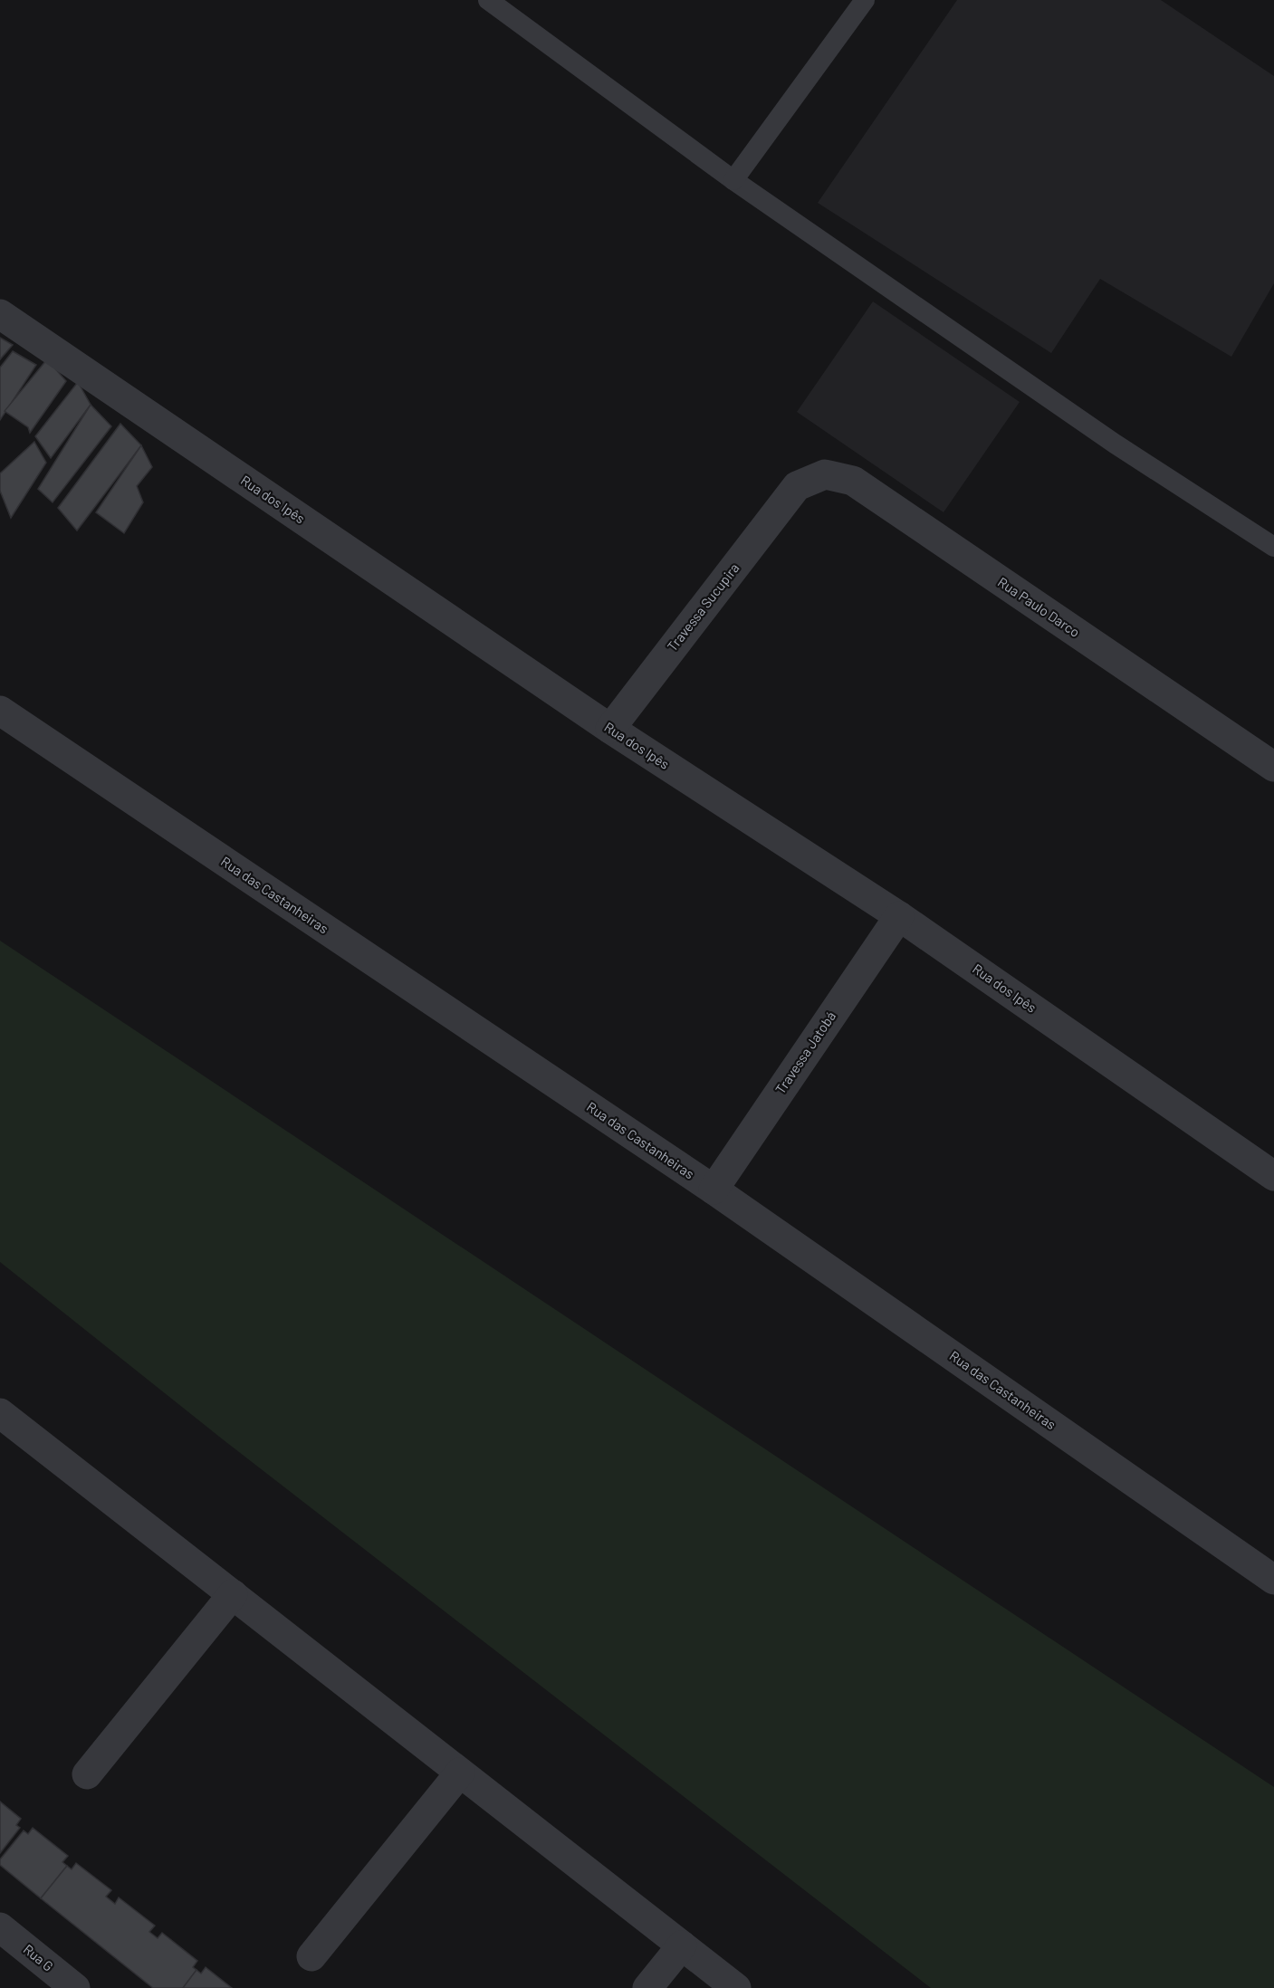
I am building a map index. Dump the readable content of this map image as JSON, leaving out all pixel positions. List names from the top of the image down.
{
  "streets": {
    "street": [
      "Rua dos Ipês",
      "Travessa Sucupira",
      "Rua Paulo Darco",
      "Rua das Castanheiras",
      "Travessa Jatobá",
      "Rua G"
    ]
  },
  "crossings": [
    ["Rua dos Ipês", "Travessa Sucupira"],
    ["Rua dos Ipês", "Travessa Jatobá"],
    ["Travessa Sucupira", "Rua Paulo Darco"],
    ["Rua das Castanheiras", "Travessa Jatobá"]
  ]
}
